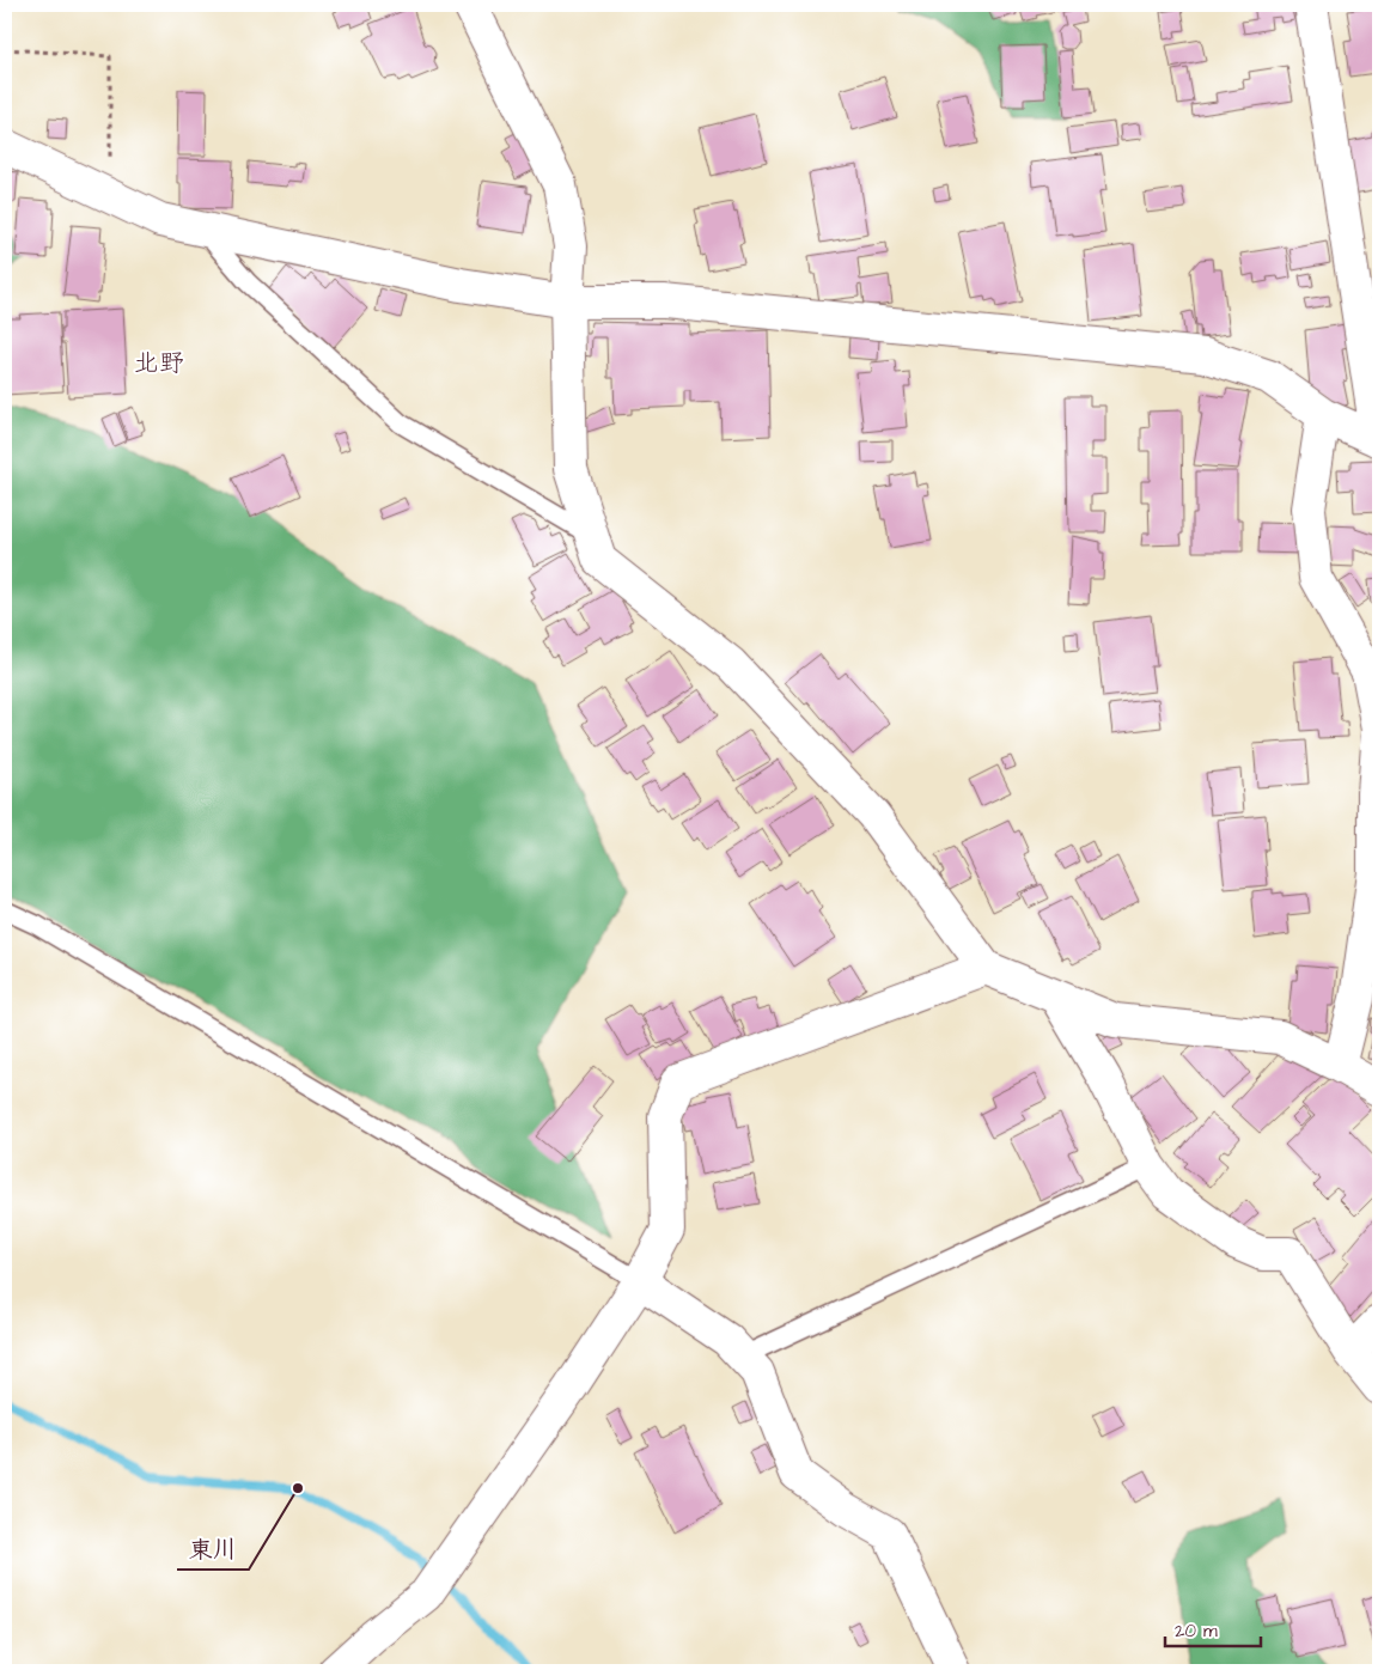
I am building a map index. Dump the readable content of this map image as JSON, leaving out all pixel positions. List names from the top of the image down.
{
  "districts": ["北野"],
  "places": ["東川"],
  "scale_bar": "20 m"
}
